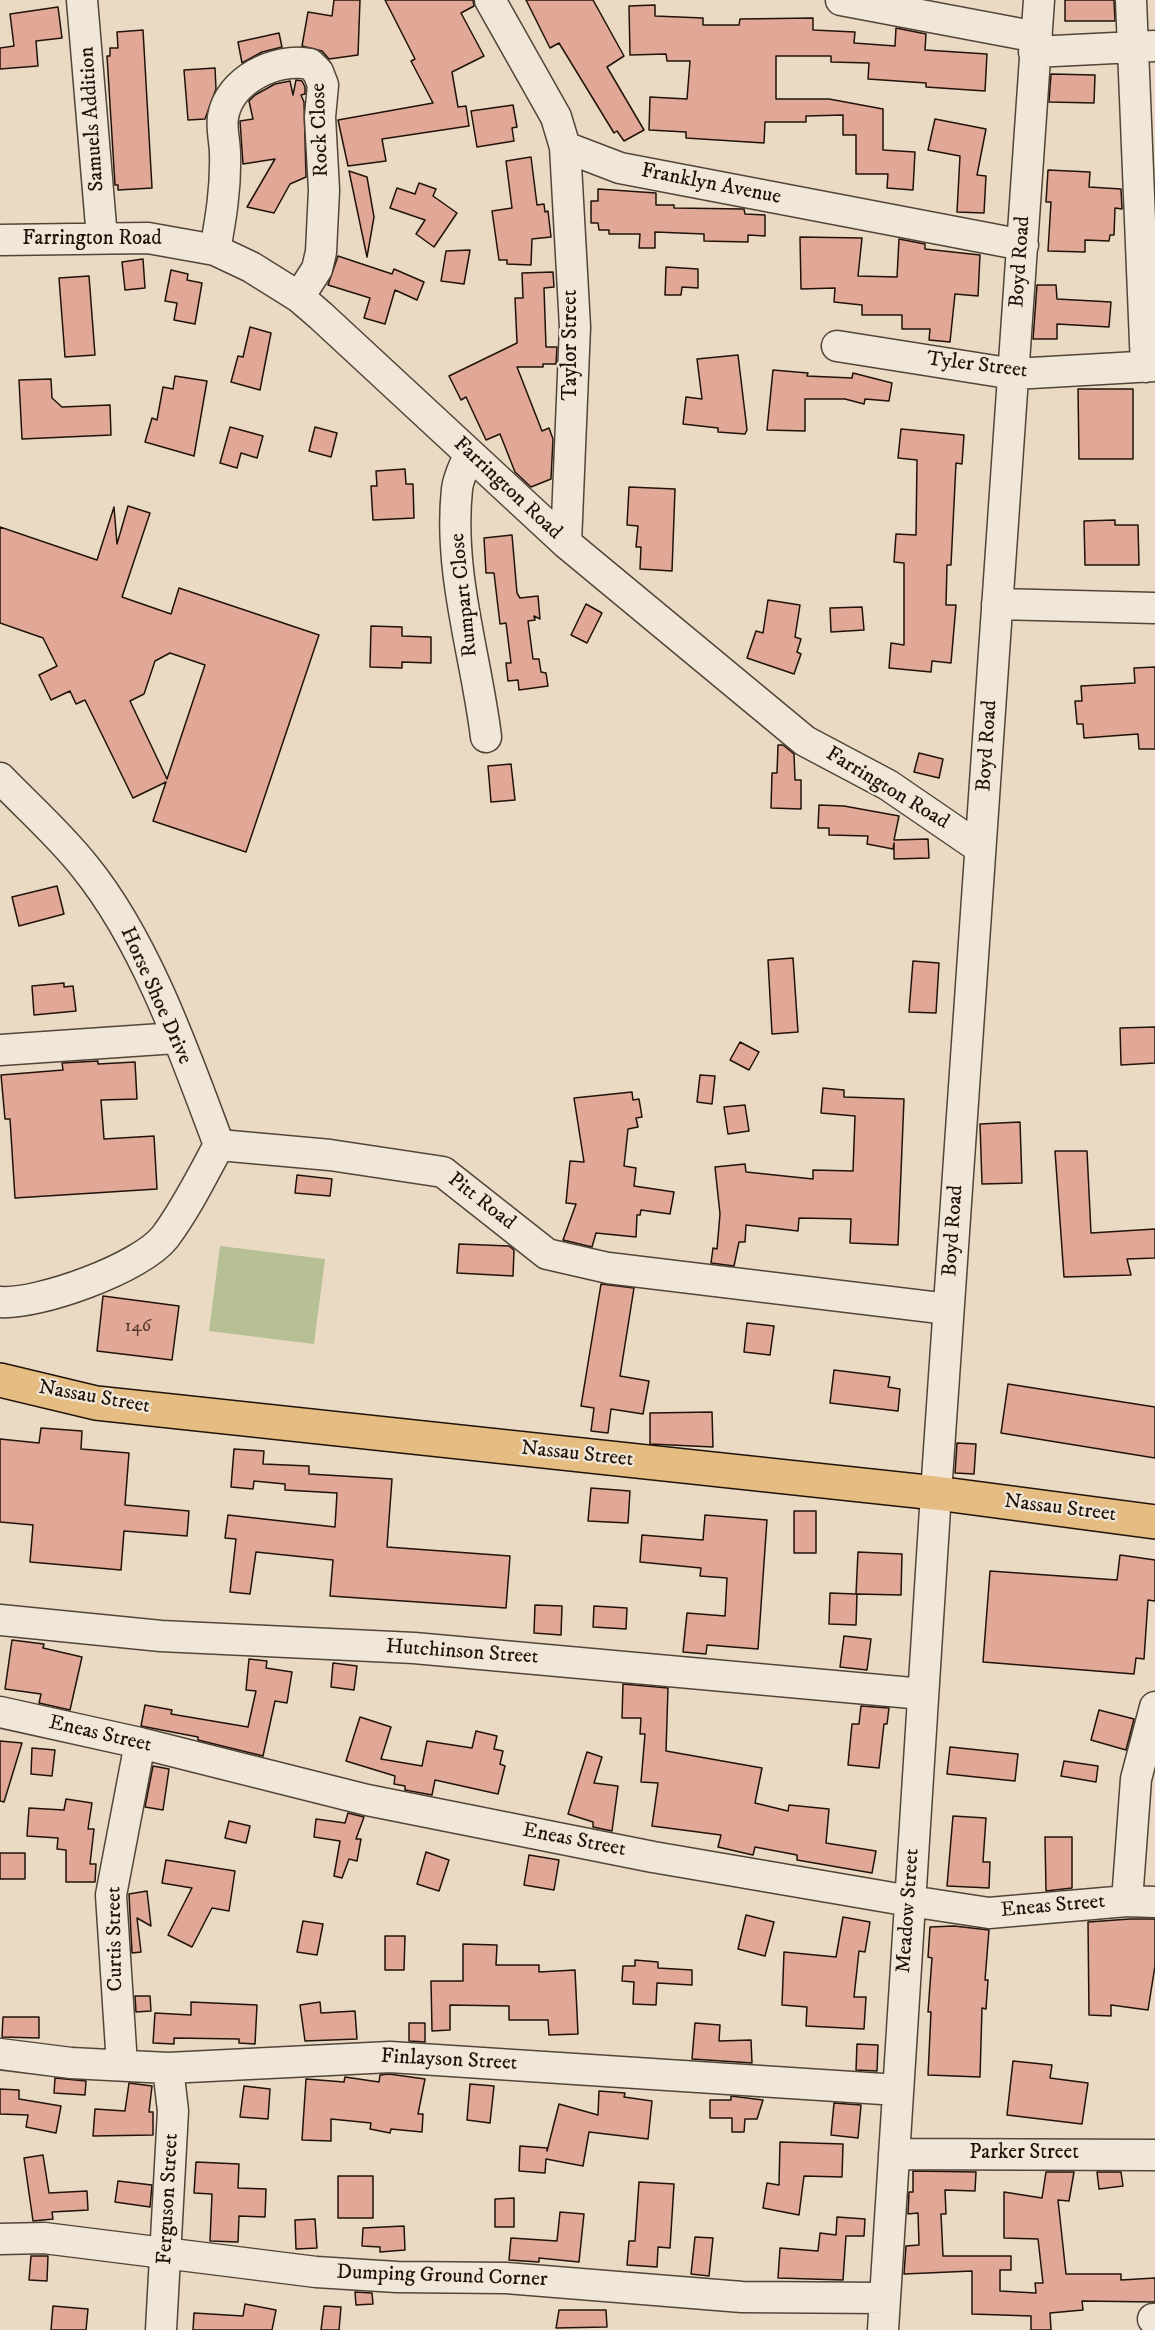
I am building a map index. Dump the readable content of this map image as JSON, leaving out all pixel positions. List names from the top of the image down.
{
  "streets": {
    "main road": ["Nassau Street"],
    "street": [
      "Samuels Addition",
      "Rock Close",
      "Franklyn Avenue",
      "Farrington Road",
      "Boyd Road",
      "Taylor Street",
      "Tyler Street",
      "Rumpart Close",
      "Horse Shoe Drive",
      "Pitt Road",
      "Hutchinson Street",
      "Eneas Street",
      "Meadow Street",
      "Curtis Street",
      "Finlayson Street",
      "Parker Street",
      "Ferguson Street",
      "Dumping Ground Corner"
    ]
  },
  "crossings": [
    ["Samuels Addition", "Farrington Road"],
    ["Rock Close", "Farrington Road"],
    ["Franklyn Avenue", "Boyd Road"],
    ["Franklyn Avenue", "Taylor Street"],
    ["Farrington Road", "Boyd Road"],
    ["Farrington Road", "Taylor Street"],
    ["Farrington Road", "Rumpart Close"],
    ["Boyd Road", "Tyler Street"],
    ["Boyd Road", "Pitt Road"],
    ["Boyd Road", "Nassau Street"],
    ["Boyd Road", "Meadow Street"],
    ["Horse Shoe Drive", "Pitt Road"],
    ["Nassau Street", "Meadow Street"],
    ["Hutchinson Street", "Meadow Street"],
    ["Eneas Street", "Meadow Street"],
    ["Eneas Street", "Curtis Street"],
    ["Meadow Street", "Finlayson Street"],
    ["Meadow Street", "Parker Street"],
    ["Meadow Street", "Dumping Ground Corner"],
    ["Curtis Street", "Finlayson Street"],
    ["Finlayson Street", "Ferguson Street"],
    ["Ferguson Street", "Dumping Ground Corner"]
  ],
  "house_numbers": ["146"]
}
